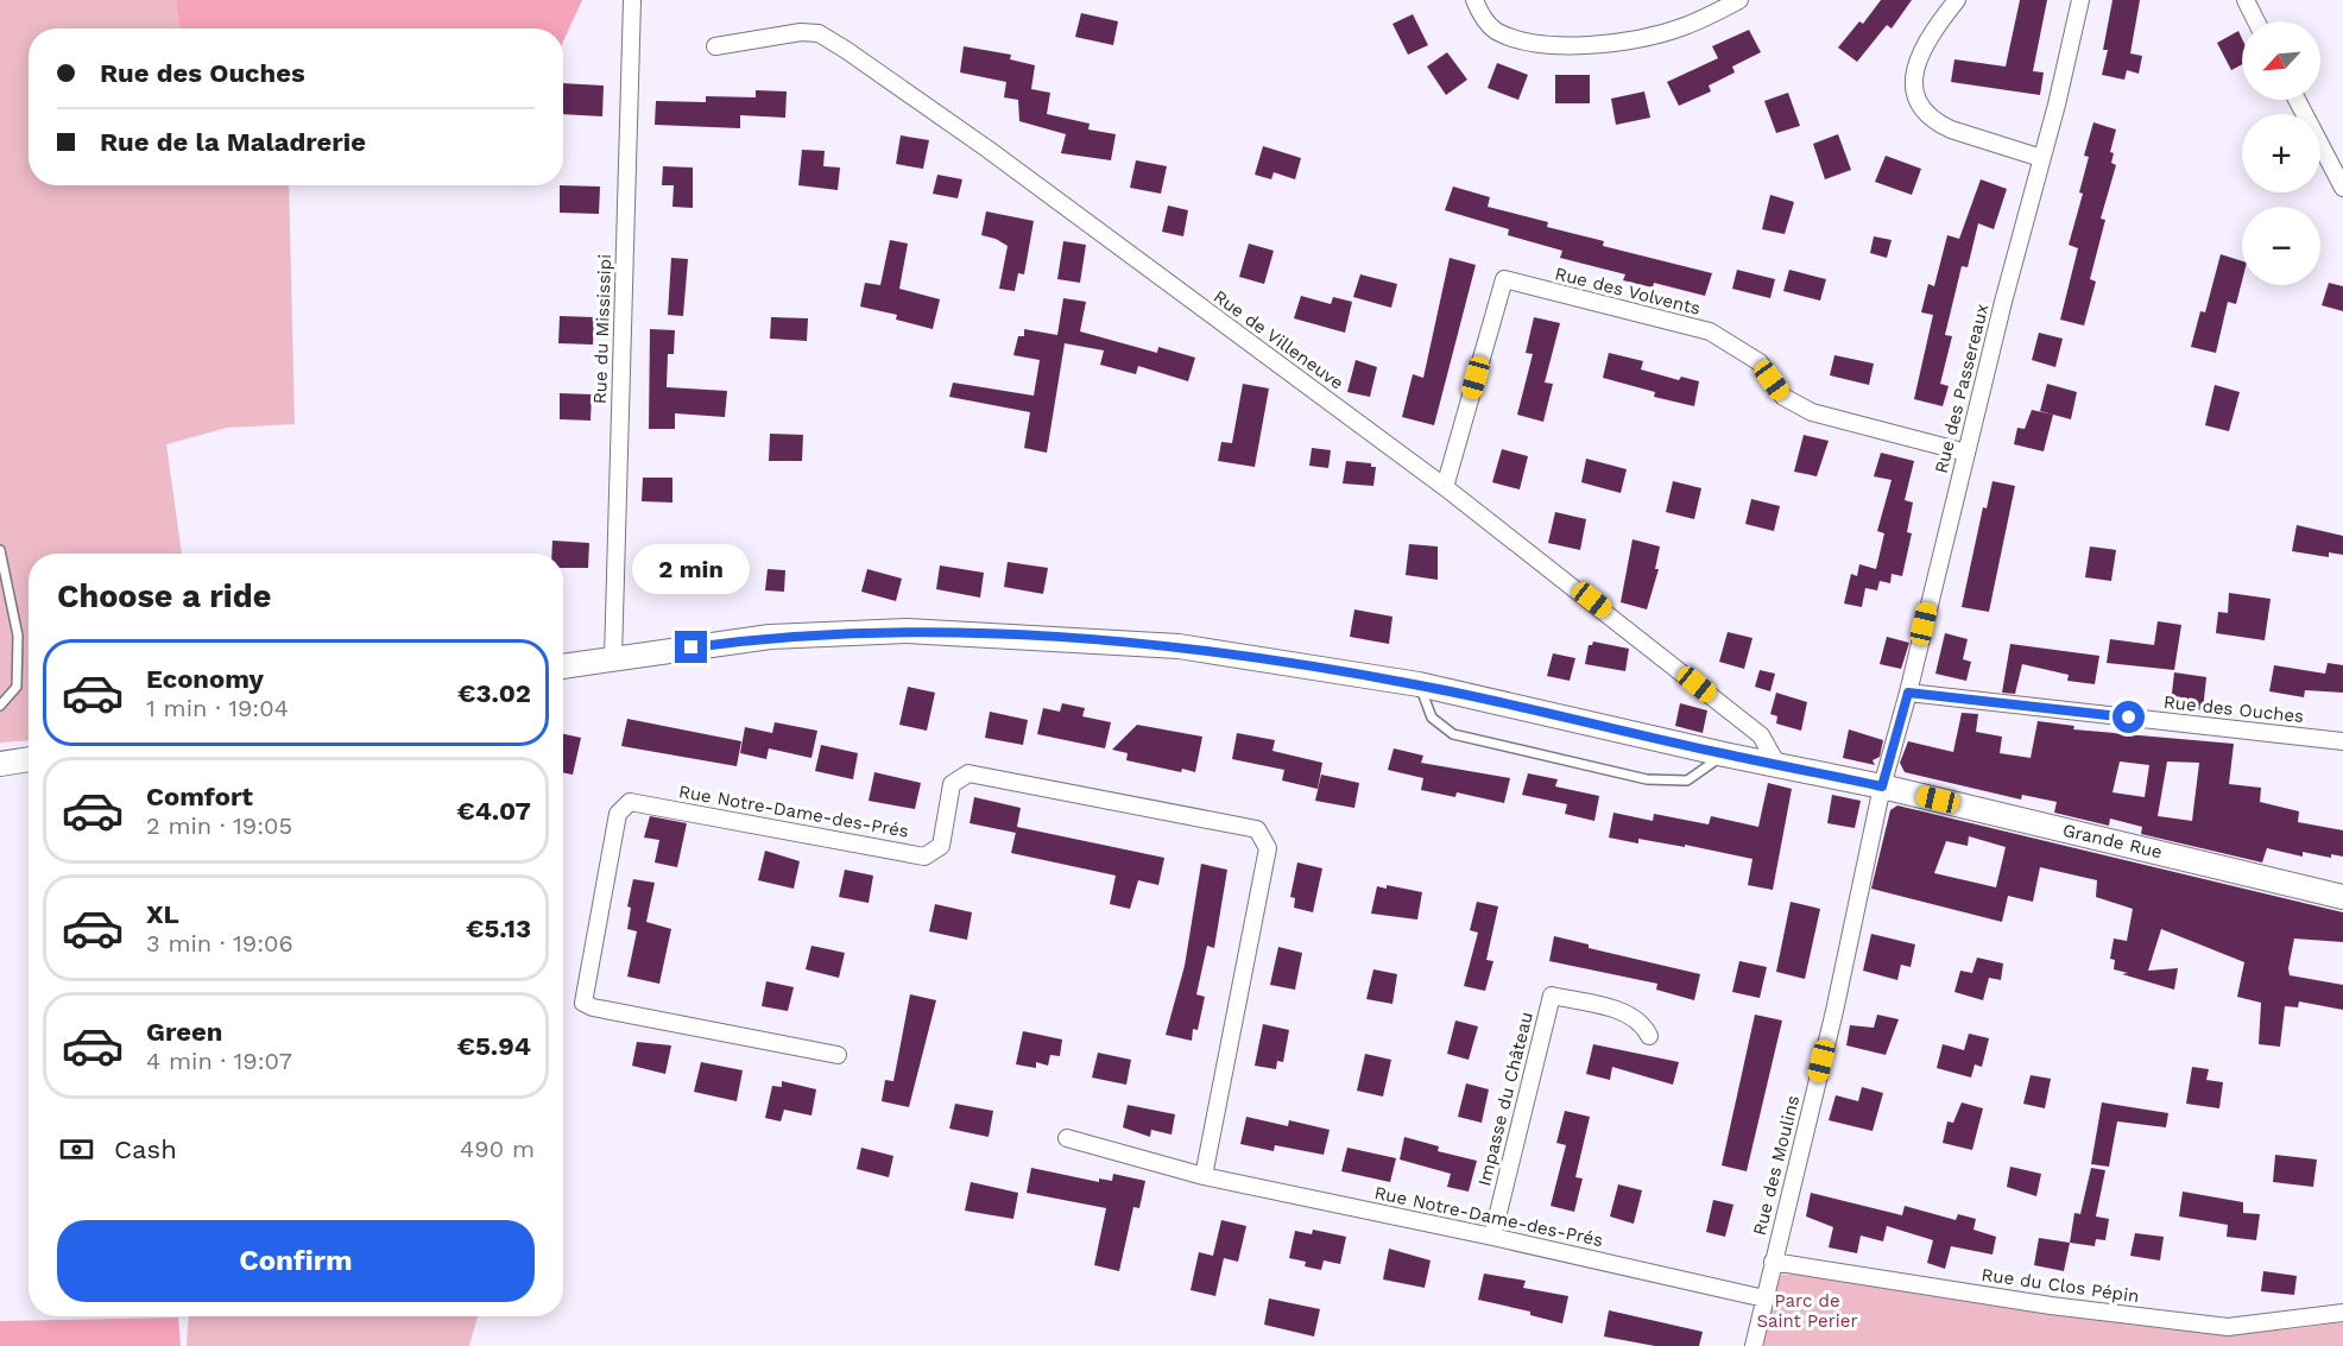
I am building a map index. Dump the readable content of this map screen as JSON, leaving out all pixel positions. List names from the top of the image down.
{
  "streets": {
    "main road": ["Grande Rue"],
    "street": [
      "Rue des Volvents",
      "Rue du Mississipi",
      "Rue de Villeneuve",
      "Rue des Passereaux",
      "Rue des Ouches",
      "Rue Notre-Dame-des-Prés",
      "Impasse du Château",
      "Rue des Moulins",
      "Rue du Clos Pépin"
    ]
  },
  "crossings": [
    ["Rue des Volvents", "Rue de Villeneuve"],
    ["Rue des Volvents", "Rue des Passereaux"],
    ["Rue du Mississipi", "Grande Rue"],
    ["Rue de Villeneuve", "Grande Rue"],
    ["Rue des Passereaux", "Rue des Ouches"],
    ["Rue des Passereaux", "Grande Rue"],
    ["Rue des Passereaux", "Rue des Moulins"],
    ["Rue Notre-Dame-des-Prés", "Impasse du Château"],
    ["Rue Notre-Dame-des-Prés", "Rue des Moulins"],
    ["Grande Rue", "Rue des Moulins"],
    ["Rue des Moulins", "Rue du Clos Pépin"]
  ],
  "parks": ["Parc de Saint Perier"],
  "north": "bottom left",
  "page": {
    "map_buttons": ["+", "−"],
    "banner": ["Rue des Ouches", "Rue de la Maladrerie"],
    "bubble": "2 min",
    "heading": "Choose a ride",
    "list": [
      {
        "name": "Economy",
        "note": "1 min · 19:04",
        "value": "€3.02"
      },
      {
        "name": "Comfort",
        "note": "2 min · 19:05",
        "value": "€4.07"
      },
      {
        "name": "XL",
        "note": "3 min · 19:06",
        "value": "€5.13"
      },
      {
        "name": "Green",
        "note": "4 min · 19:07",
        "value": "€5.94"
      }
    ],
    "pay": ["Cash", "490 m"],
    "buttons": "Confirm"
  }
}
